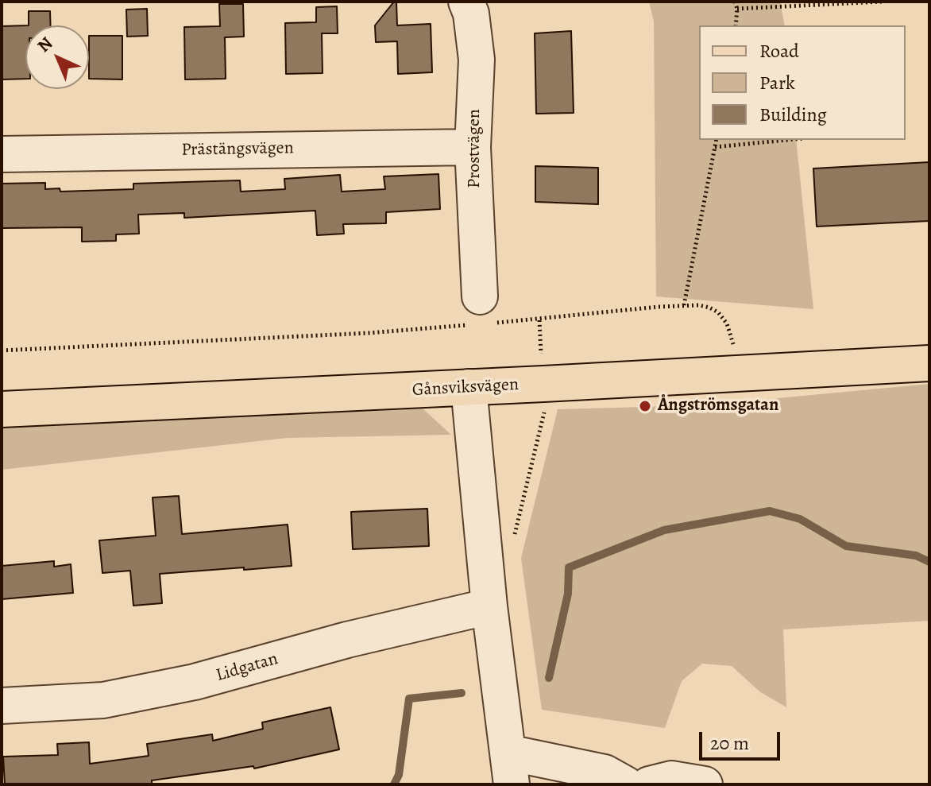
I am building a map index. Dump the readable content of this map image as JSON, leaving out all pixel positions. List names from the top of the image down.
{
  "streets": {
    "main road": ["Gånsviksvägen"],
    "street": ["Prostvägen", "Prästängsvägen", "Lidgatan"]
  },
  "crossings": [
    ["Prostvägen", "Prästängsvägen"]
  ],
  "places": ["Ångströmsgatan"],
  "legend": ["Road", "Park", "Building"],
  "scale_bar": "20 m",
  "north": "top left"
}
